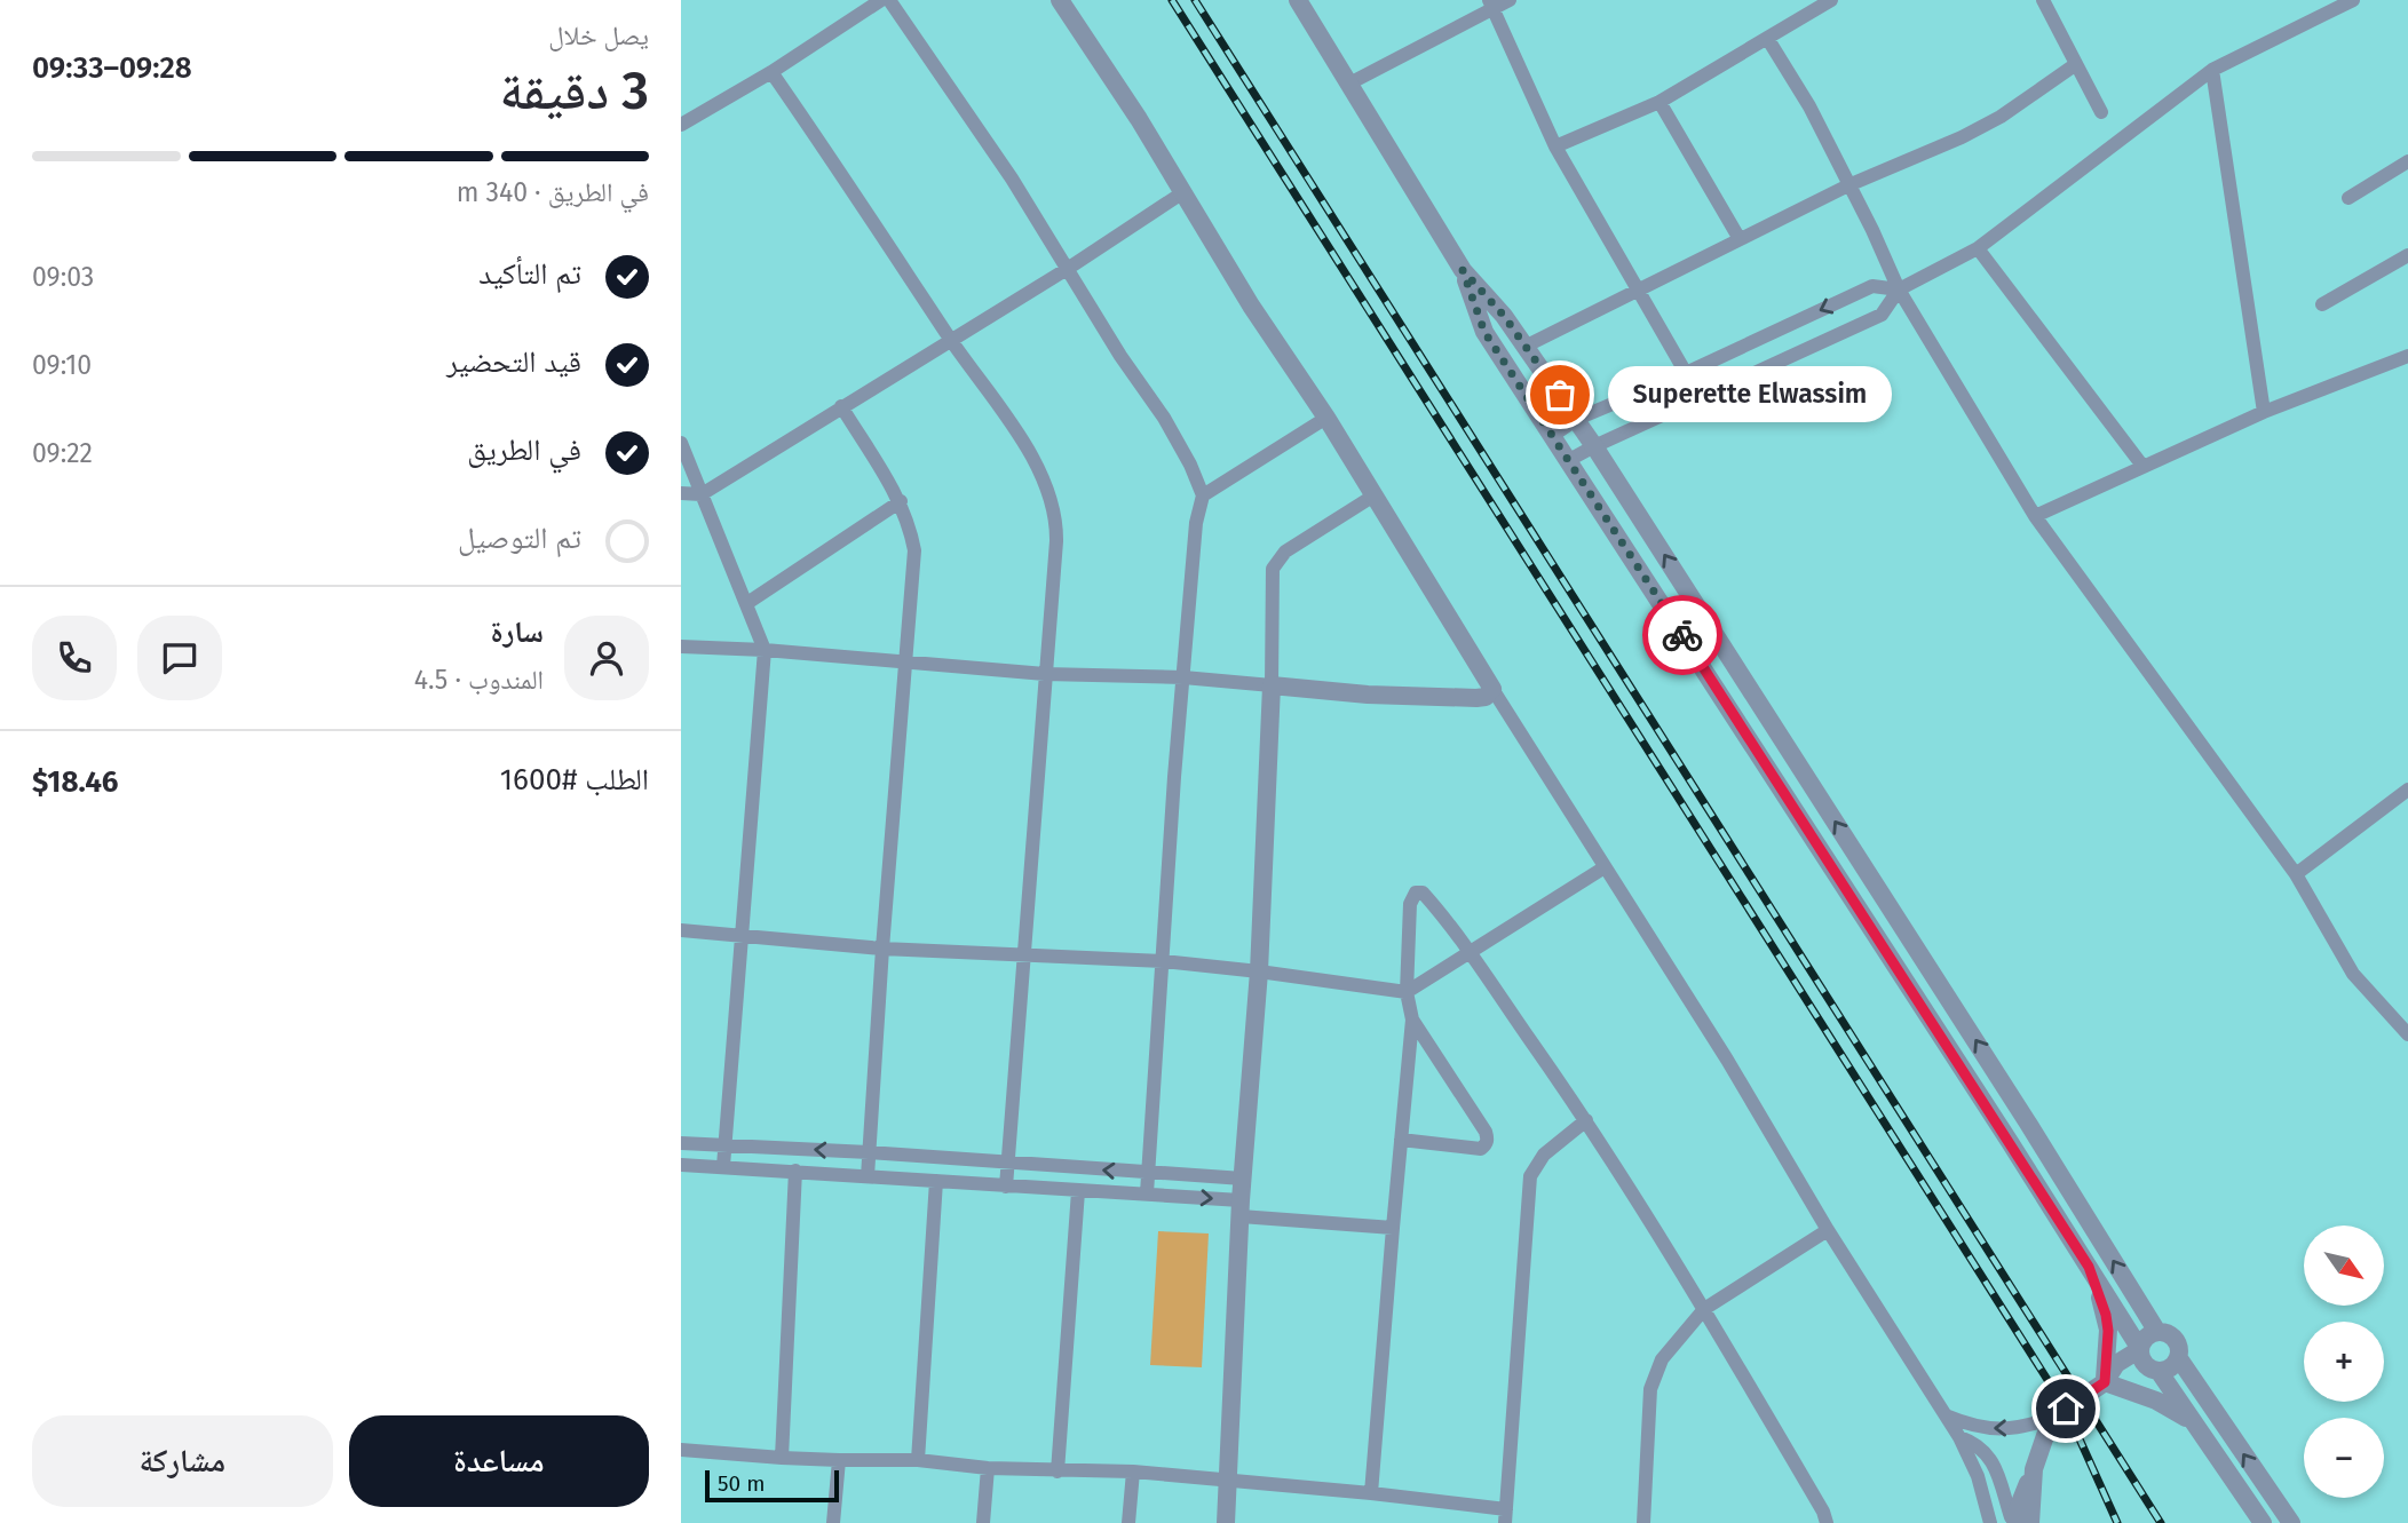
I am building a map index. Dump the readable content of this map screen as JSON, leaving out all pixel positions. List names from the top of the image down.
{
  "places": ["Superette Elwassim"],
  "scale_bar": "50 m",
  "north": "bottom right",
  "page": {
    "heading": ["3 دقيقة", "يصل خلال", "09:28–09:33"],
    "panel": [
      "سارة",
      "المندوب · 4.5",
      "الطلب #1600",
      "$18.46"
    ],
    "bar": "في الطريق · 340 m",
    "list": [
      ["تم التأكيد", "09:03"],
      ["قيد التحضير", "09:10"],
      ["في الطريق", "09:22"],
      "تم التوصيل"
    ],
    "bubble": "Superette Elwassim",
    "map_buttons": ["+", "−"],
    "buttons": ["مساعدة", "مشاركة"],
    "scale": "50 m"
  }
}
